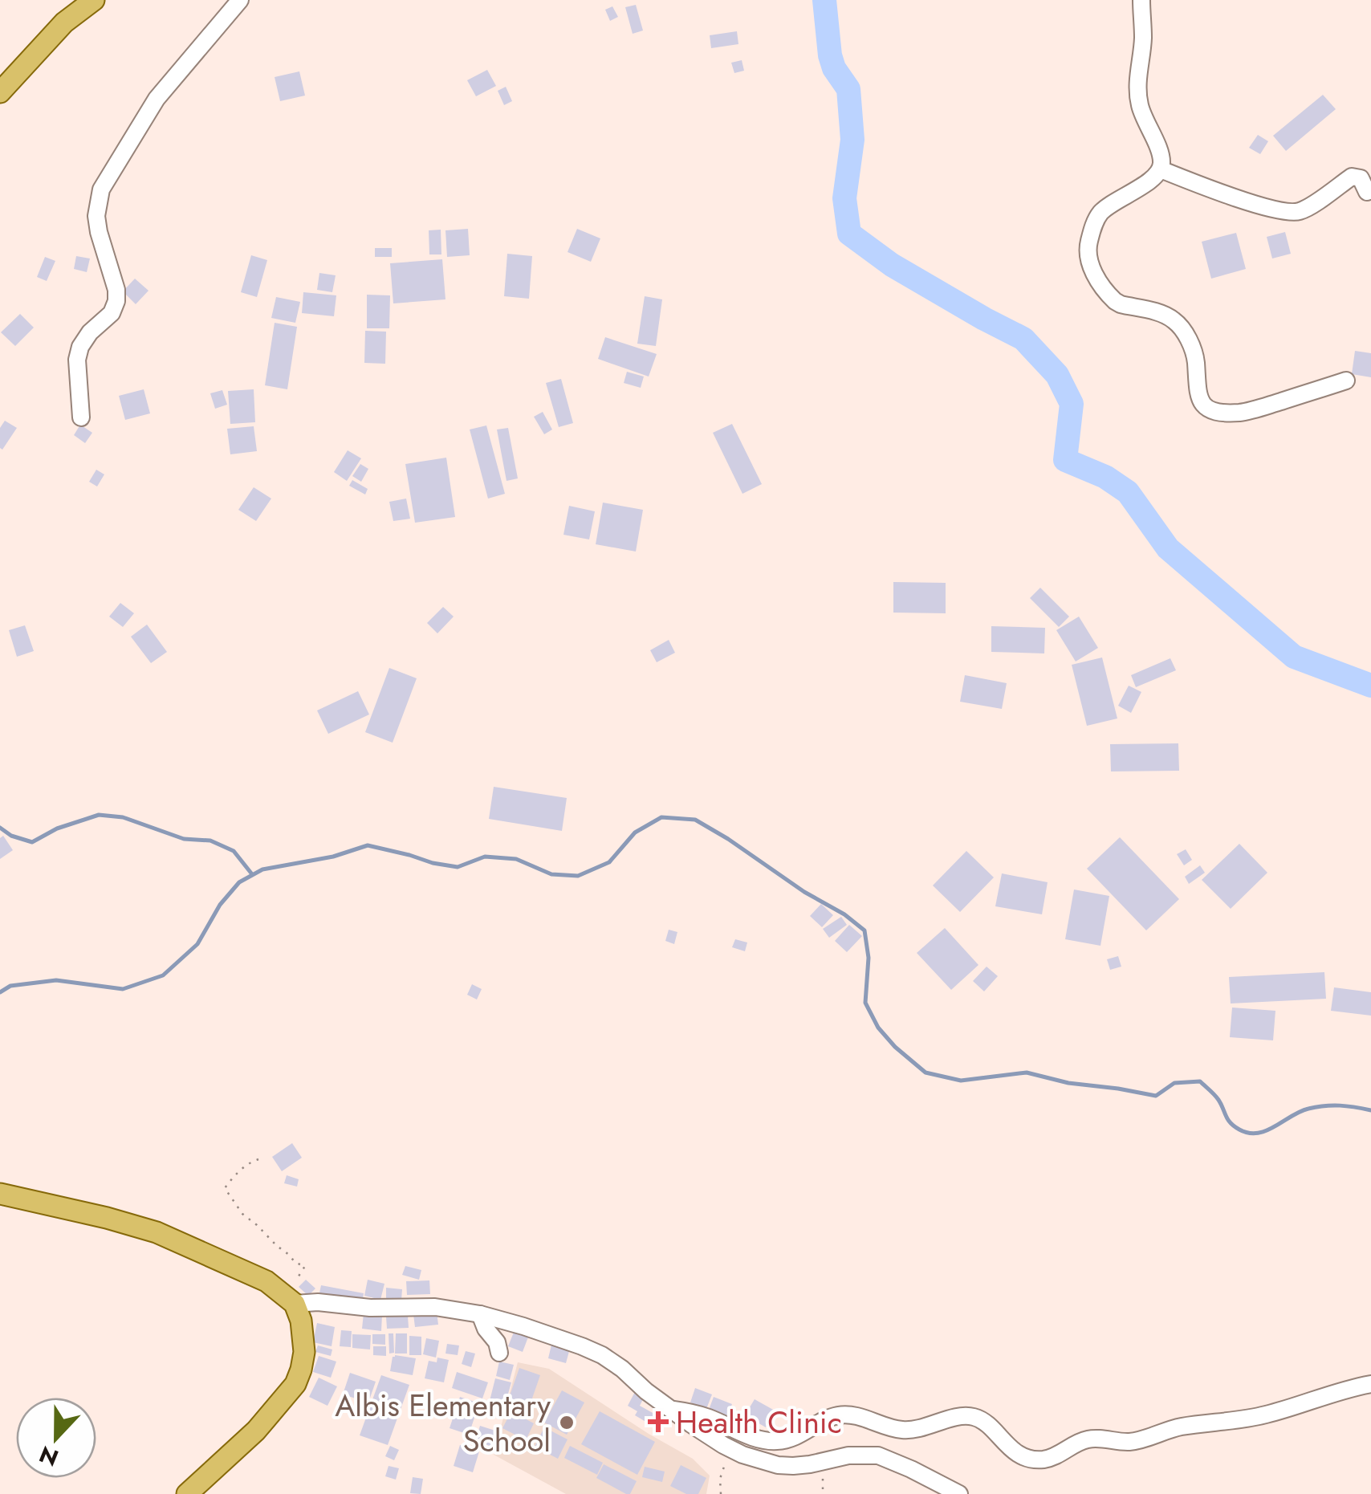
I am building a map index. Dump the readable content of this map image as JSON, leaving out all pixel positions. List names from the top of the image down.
{
  "places": {
    "health": ["Health Clinic"],
    "other": ["Albis Elementary School"]
  },
  "north": "bottom"
}
